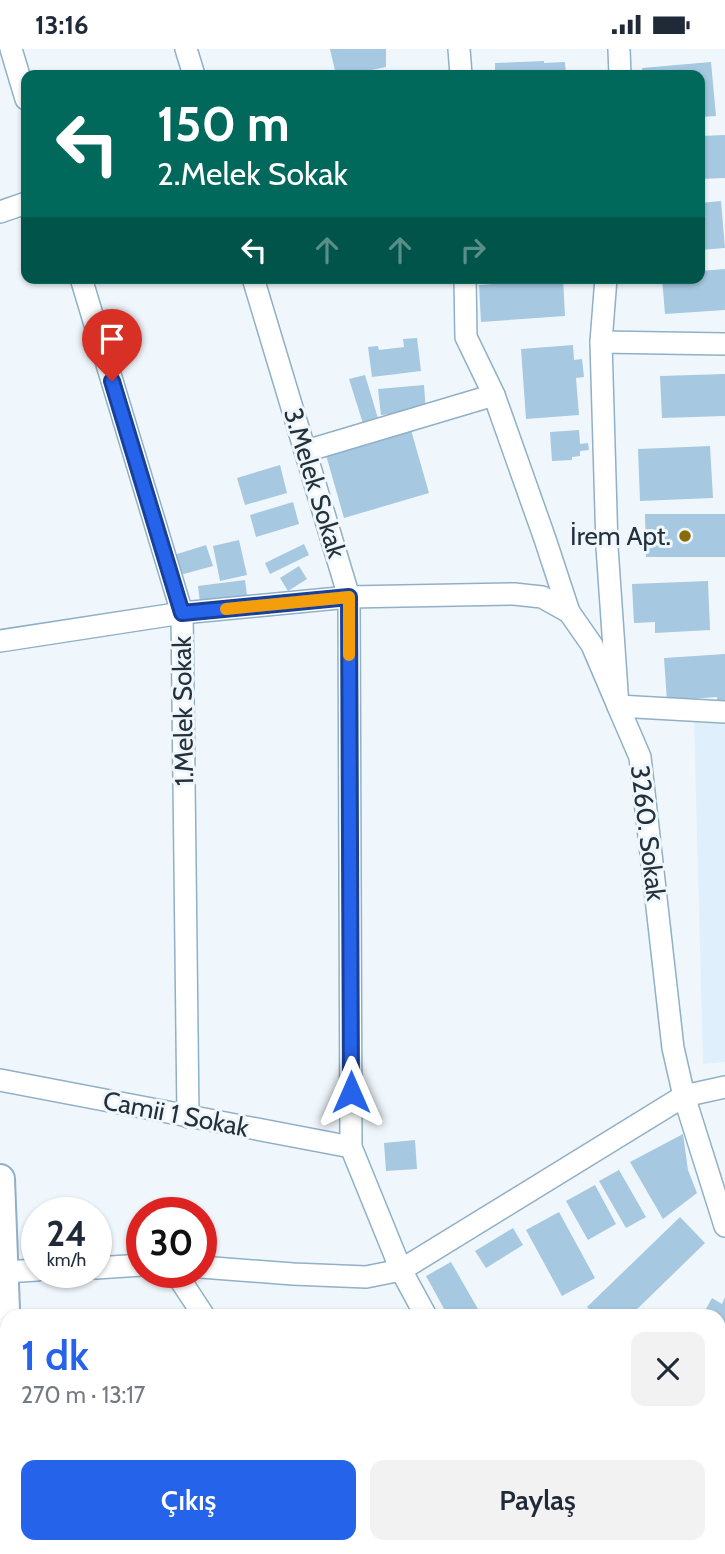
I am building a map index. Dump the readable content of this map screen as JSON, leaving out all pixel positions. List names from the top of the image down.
{
  "streets": {
    "street": [
      "3.Melek Sokak",
      "1.Melek Sokak",
      "3260. Sokak",
      "Camii 1 Sokak"
    ]
  },
  "crossings": [
    ["3.Melek Sokak", "Camii 1 Sokak"],
    ["1.Melek Sokak", "Camii 1 Sokak"]
  ],
  "places": ["İrem Apt."],
  "page": {
    "status": "13:16",
    "turn": ["150 m", "2.Melek Sokak"],
    "speed": "24 km/h",
    "limit": "30",
    "heading": ["1 dk", "270 m · 13:17"],
    "buttons": ["Çıkış", "Paylaş"]
  }
}
